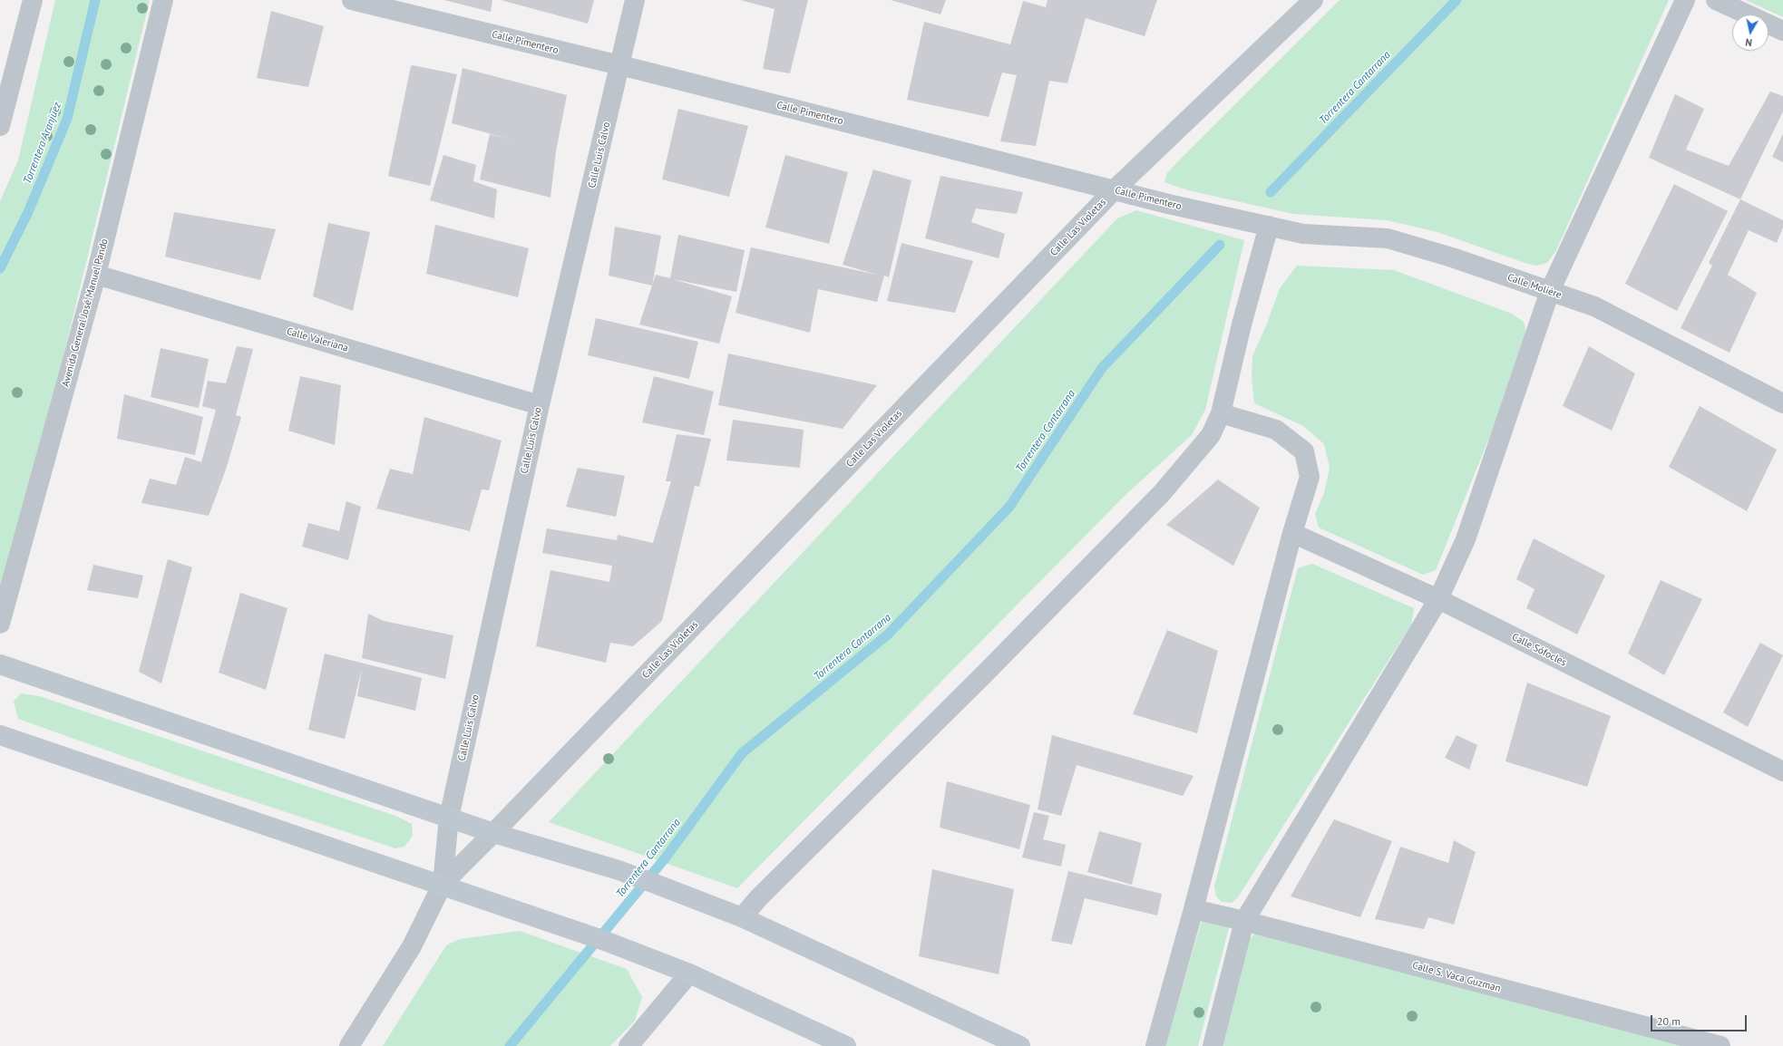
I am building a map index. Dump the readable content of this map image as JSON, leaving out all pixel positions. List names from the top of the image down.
{
  "streets": {
    "street": [
      "Calle Pimentero",
      "Calle Luis Calvo",
      "Calle Las Violetas",
      "Calle Molière",
      "Avenida General José Manuel Pando",
      "Calle Valeriana",
      "Calle Sófocles",
      "Calle S. Vaca Guzman"
    ]
  },
  "crossings": [
    ["Calle Pimentero", "Calle Luis Calvo"],
    ["Calle Pimentero", "Calle Las Violetas"],
    ["Calle Pimentero", "Calle Molière"],
    ["Calle Luis Calvo", "Calle Las Violetas"],
    ["Calle Luis Calvo", "Calle Valeriana"],
    ["Avenida General José Manuel Pando", "Calle Valeriana"]
  ],
  "water": ["Torrentera Cantarrana", "Torrentera Aranjuez"],
  "scale_bar": "20 m",
  "north": "bottom"
}
